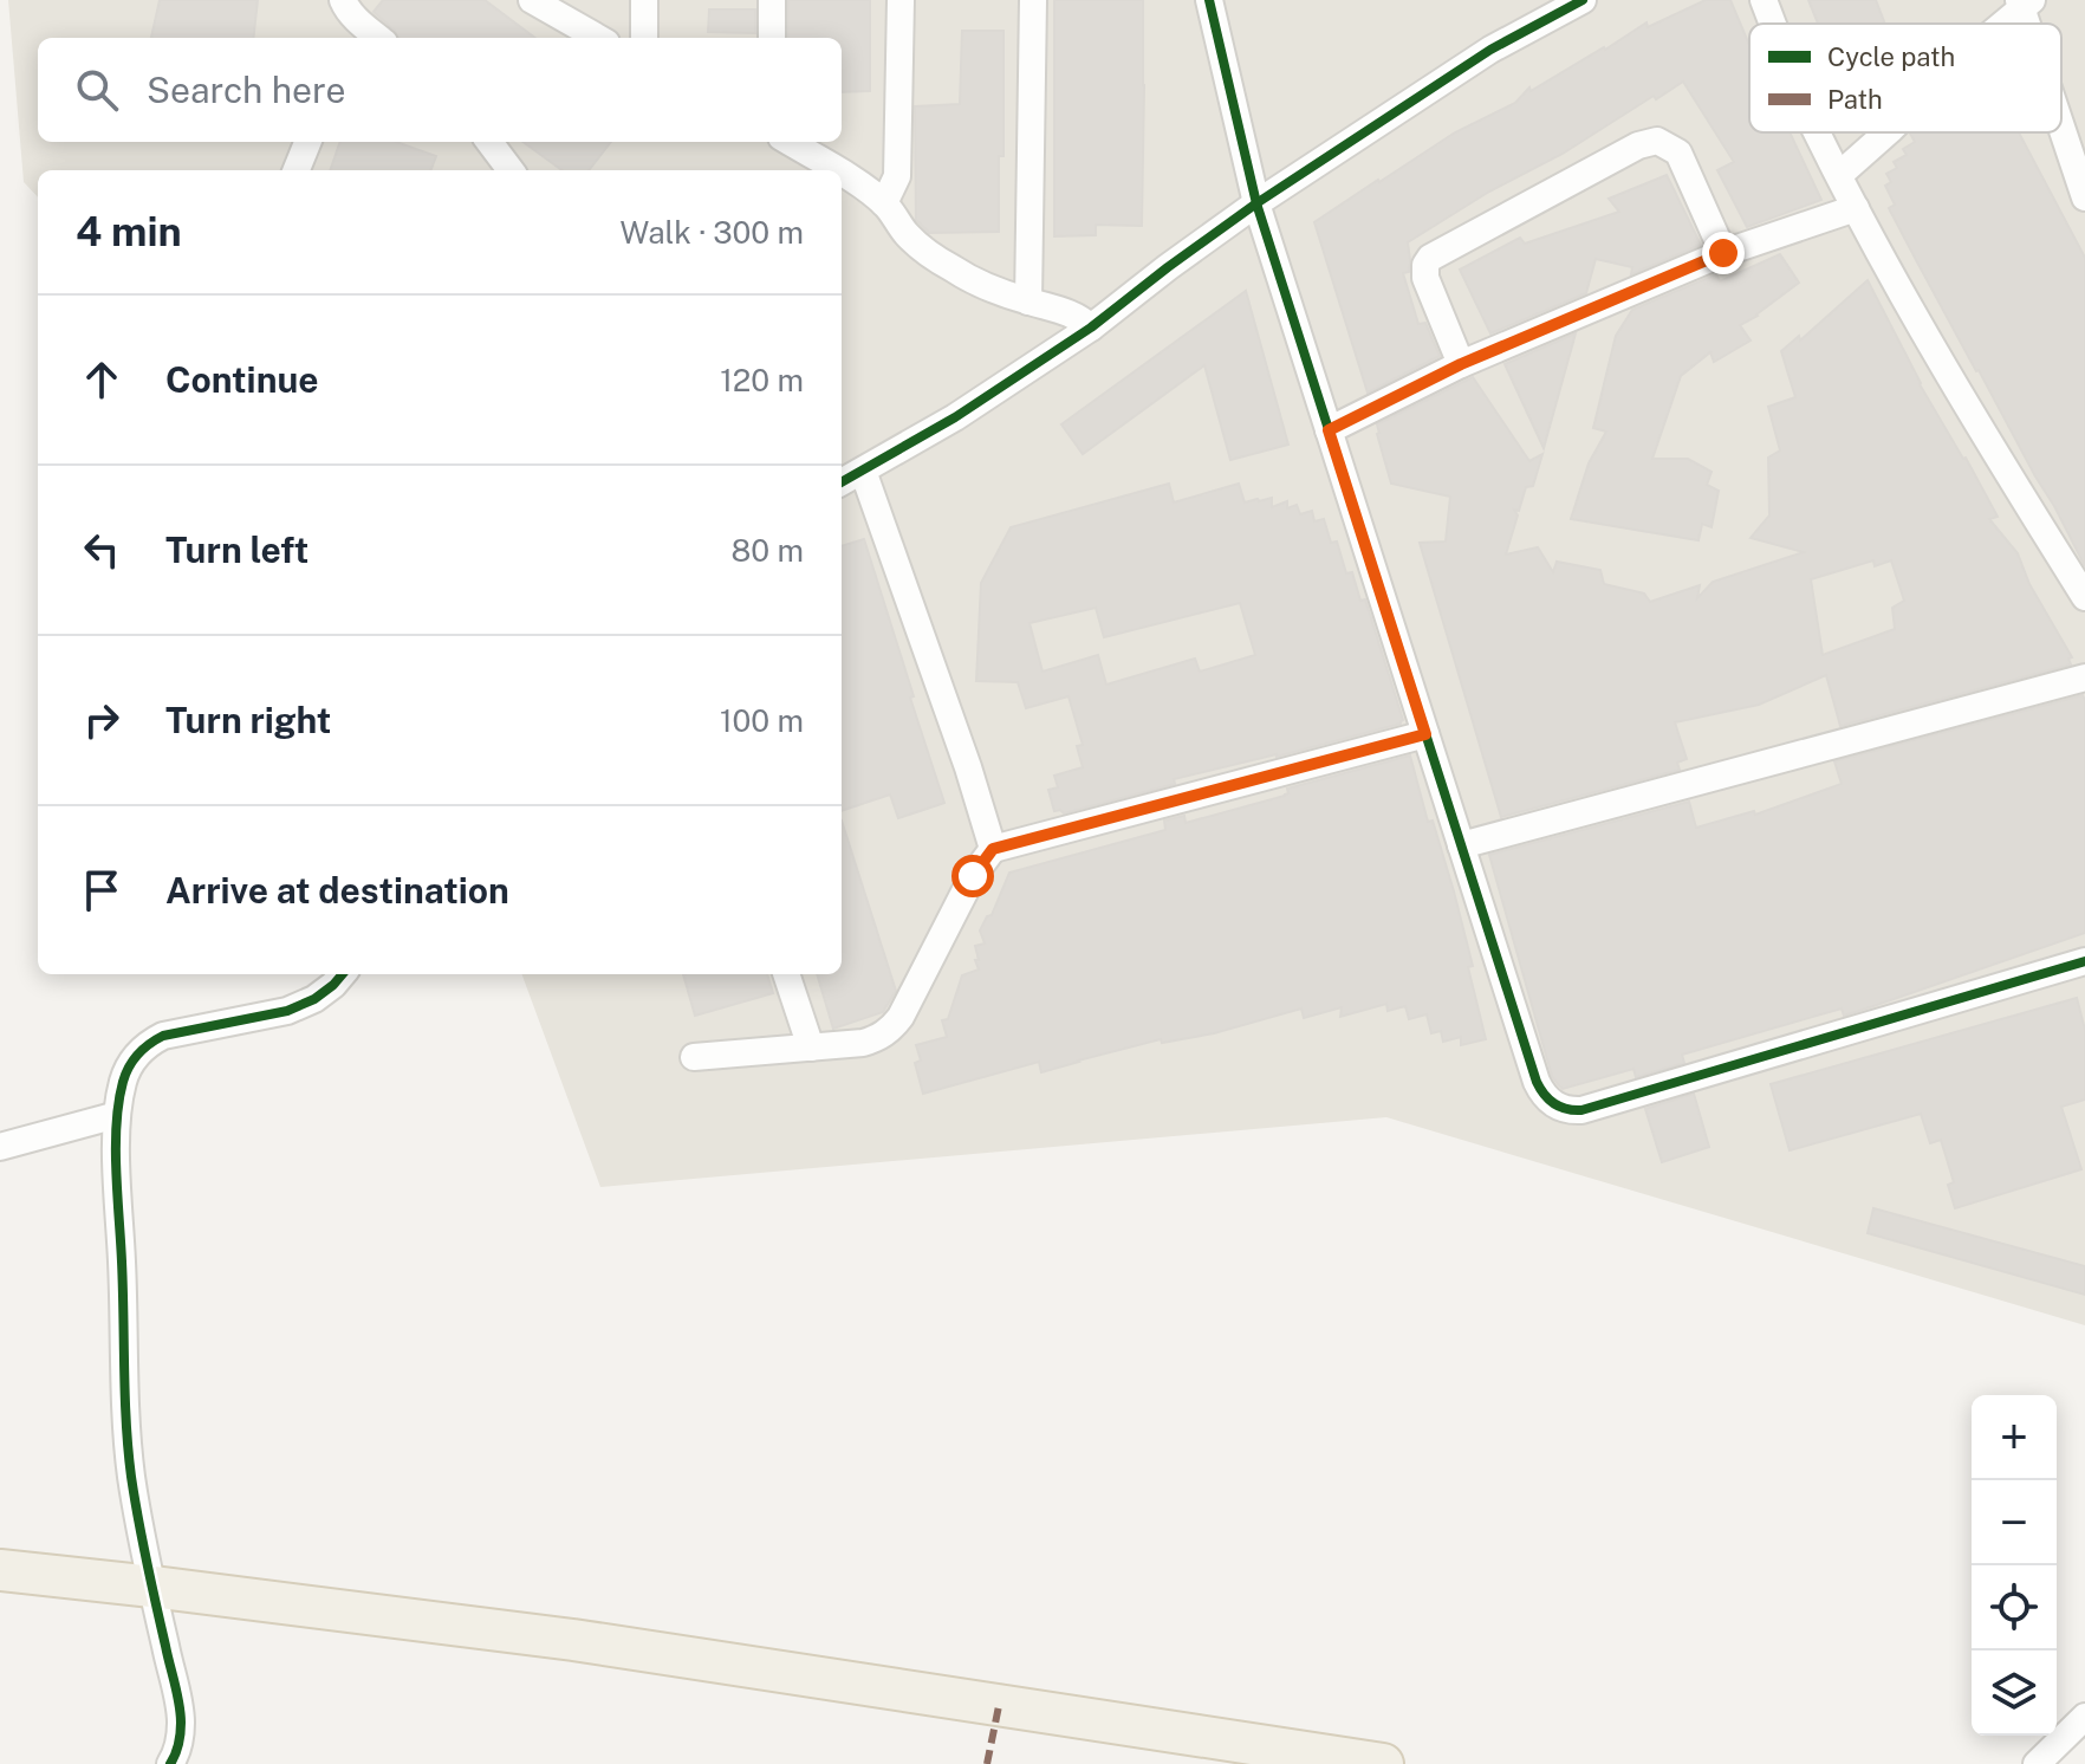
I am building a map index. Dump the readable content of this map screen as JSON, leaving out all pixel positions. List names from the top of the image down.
{
  "legend": ["Cycle path", "Path"],
  "page": {
    "search": "Search here",
    "heading": ["4 min", "Walk · 300 m"],
    "list": [
      ["Continue", "120 m"],
      ["Turn left", "80 m"],
      ["Turn right", "100 m"],
      "Arrive at destination"
    ],
    "map_buttons": ["+", "−"]
  }
}
